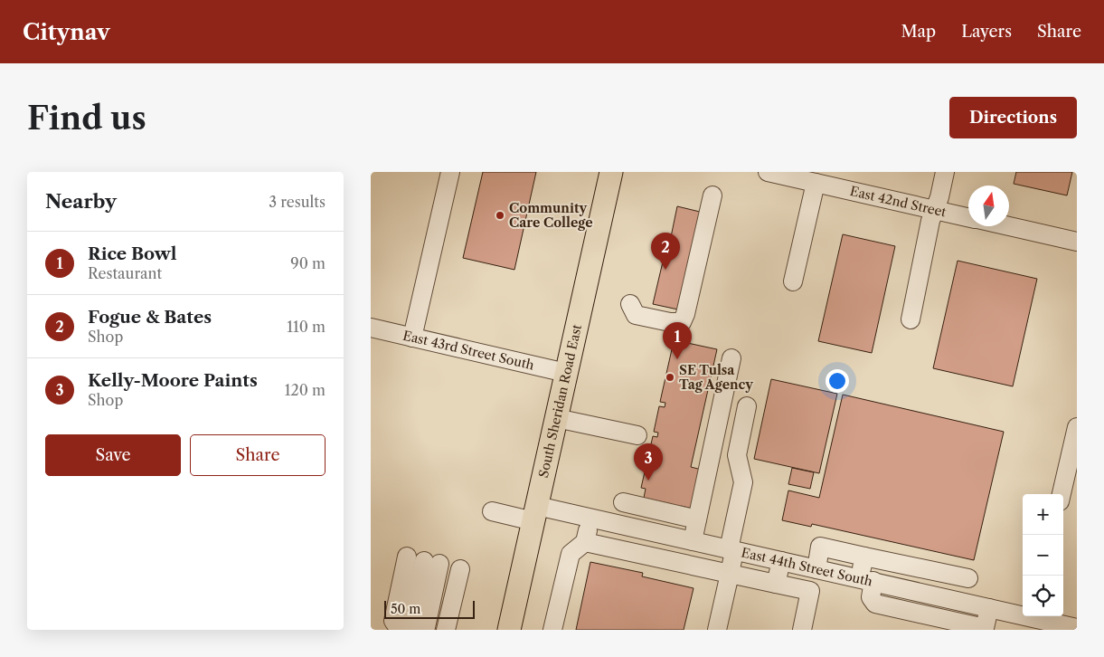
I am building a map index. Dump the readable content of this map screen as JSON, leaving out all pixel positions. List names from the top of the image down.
{
  "streets": {
    "main road": ["South Sheridan Road East"],
    "street": ["East 42nd Street", "East 43rd Street South", "East 44th Street South"]
  },
  "crossings": [
    ["East 43rd Street South", "South Sheridan Road East"],
    ["South Sheridan Road East", "East 44th Street South"]
  ],
  "places": ["Community Care College", "SE Tulsa Tag Agency"],
  "scale_bar": "50 m",
  "north": "top",
  "page": {
    "header": "Citynav",
    "nav": ["Map", "Layers", "Share"],
    "buttons": [
      "Directions",
      ["Save", "Share"]
    ],
    "title": "Find us",
    "heading": ["Nearby", "3 results"],
    "list": [
      {
        "mark": "1",
        "name": "Rice Bowl",
        "note": "Restaurant",
        "value": "90 m"
      },
      {
        "mark": "2",
        "name": "Fogue & Bates",
        "note": "Shop",
        "value": "110 m"
      },
      {
        "mark": "3",
        "name": "Kelly-Moore Paints",
        "note": "Shop",
        "value": "120 m"
      }
    ],
    "pins": ["2", "1", "3"],
    "map_buttons": ["+", "−"],
    "scale": "50 m"
  }
}
